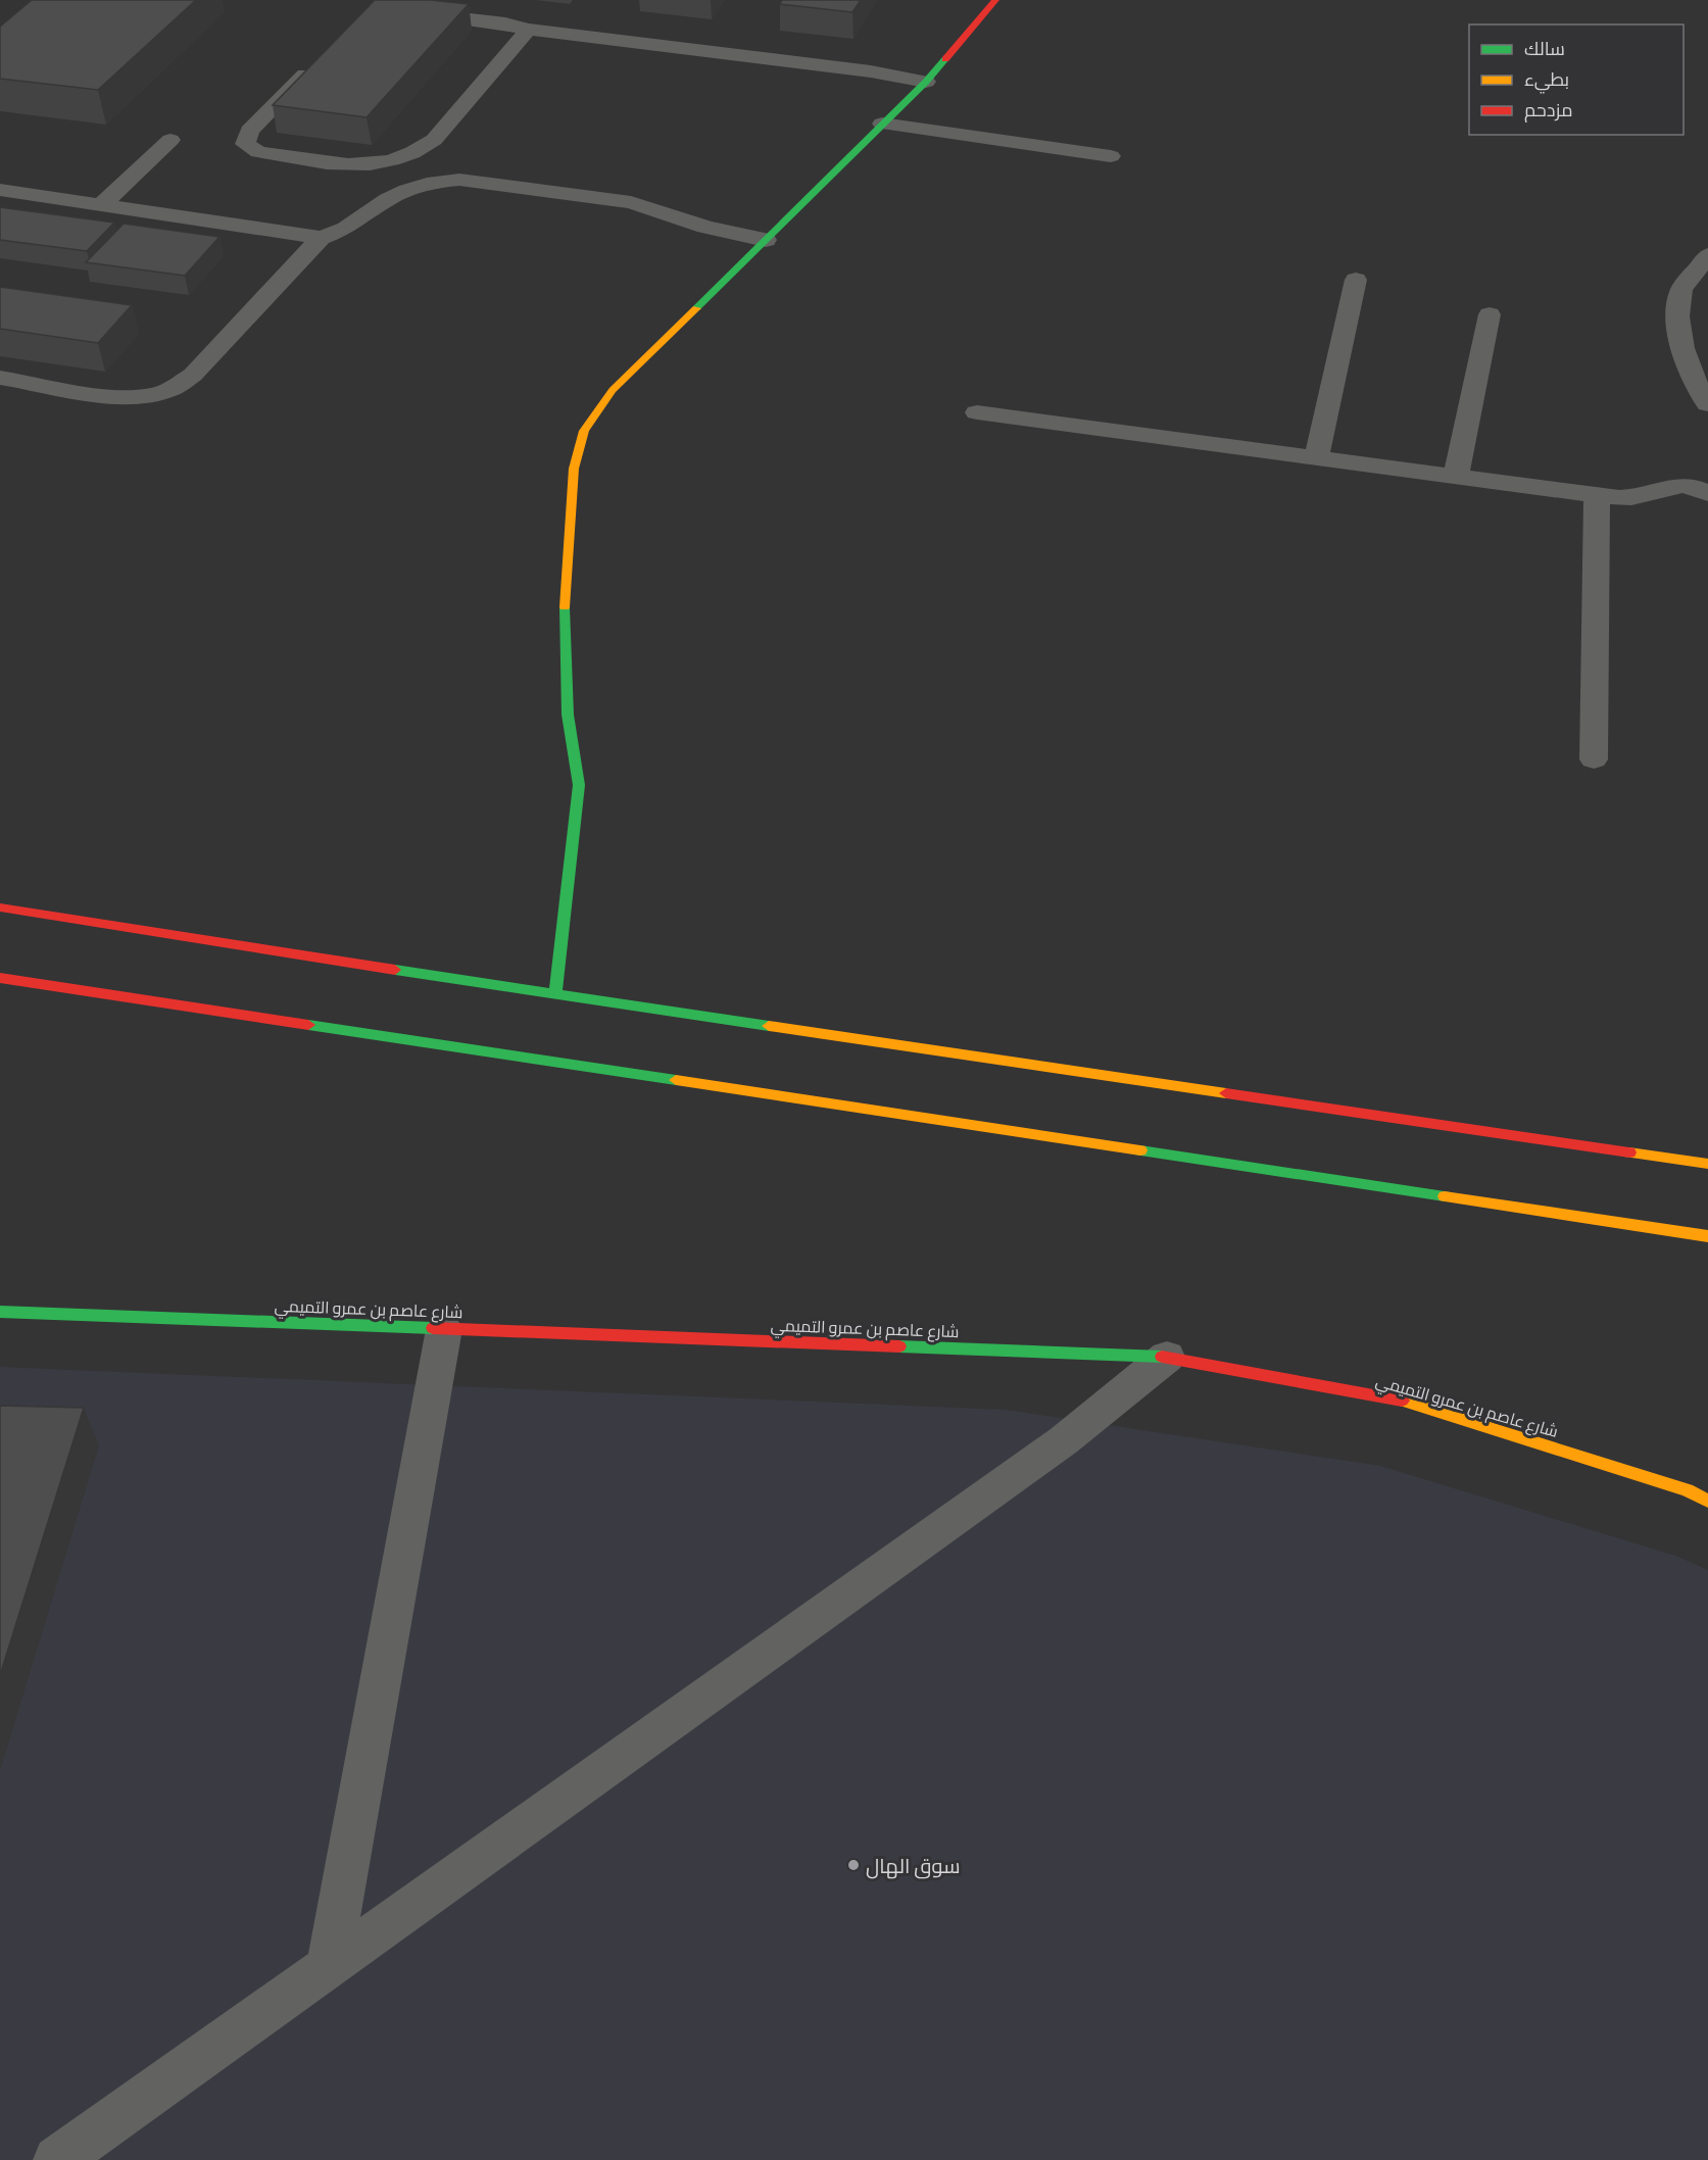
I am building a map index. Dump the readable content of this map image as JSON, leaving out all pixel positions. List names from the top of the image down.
{
  "streets": {
    "main road": ["شارع عاصم بن عمرو التميمي"]
  },
  "places": ["سوق الهال"],
  "legend": ["سالك", "بطيء", "مزدحم"]
}
